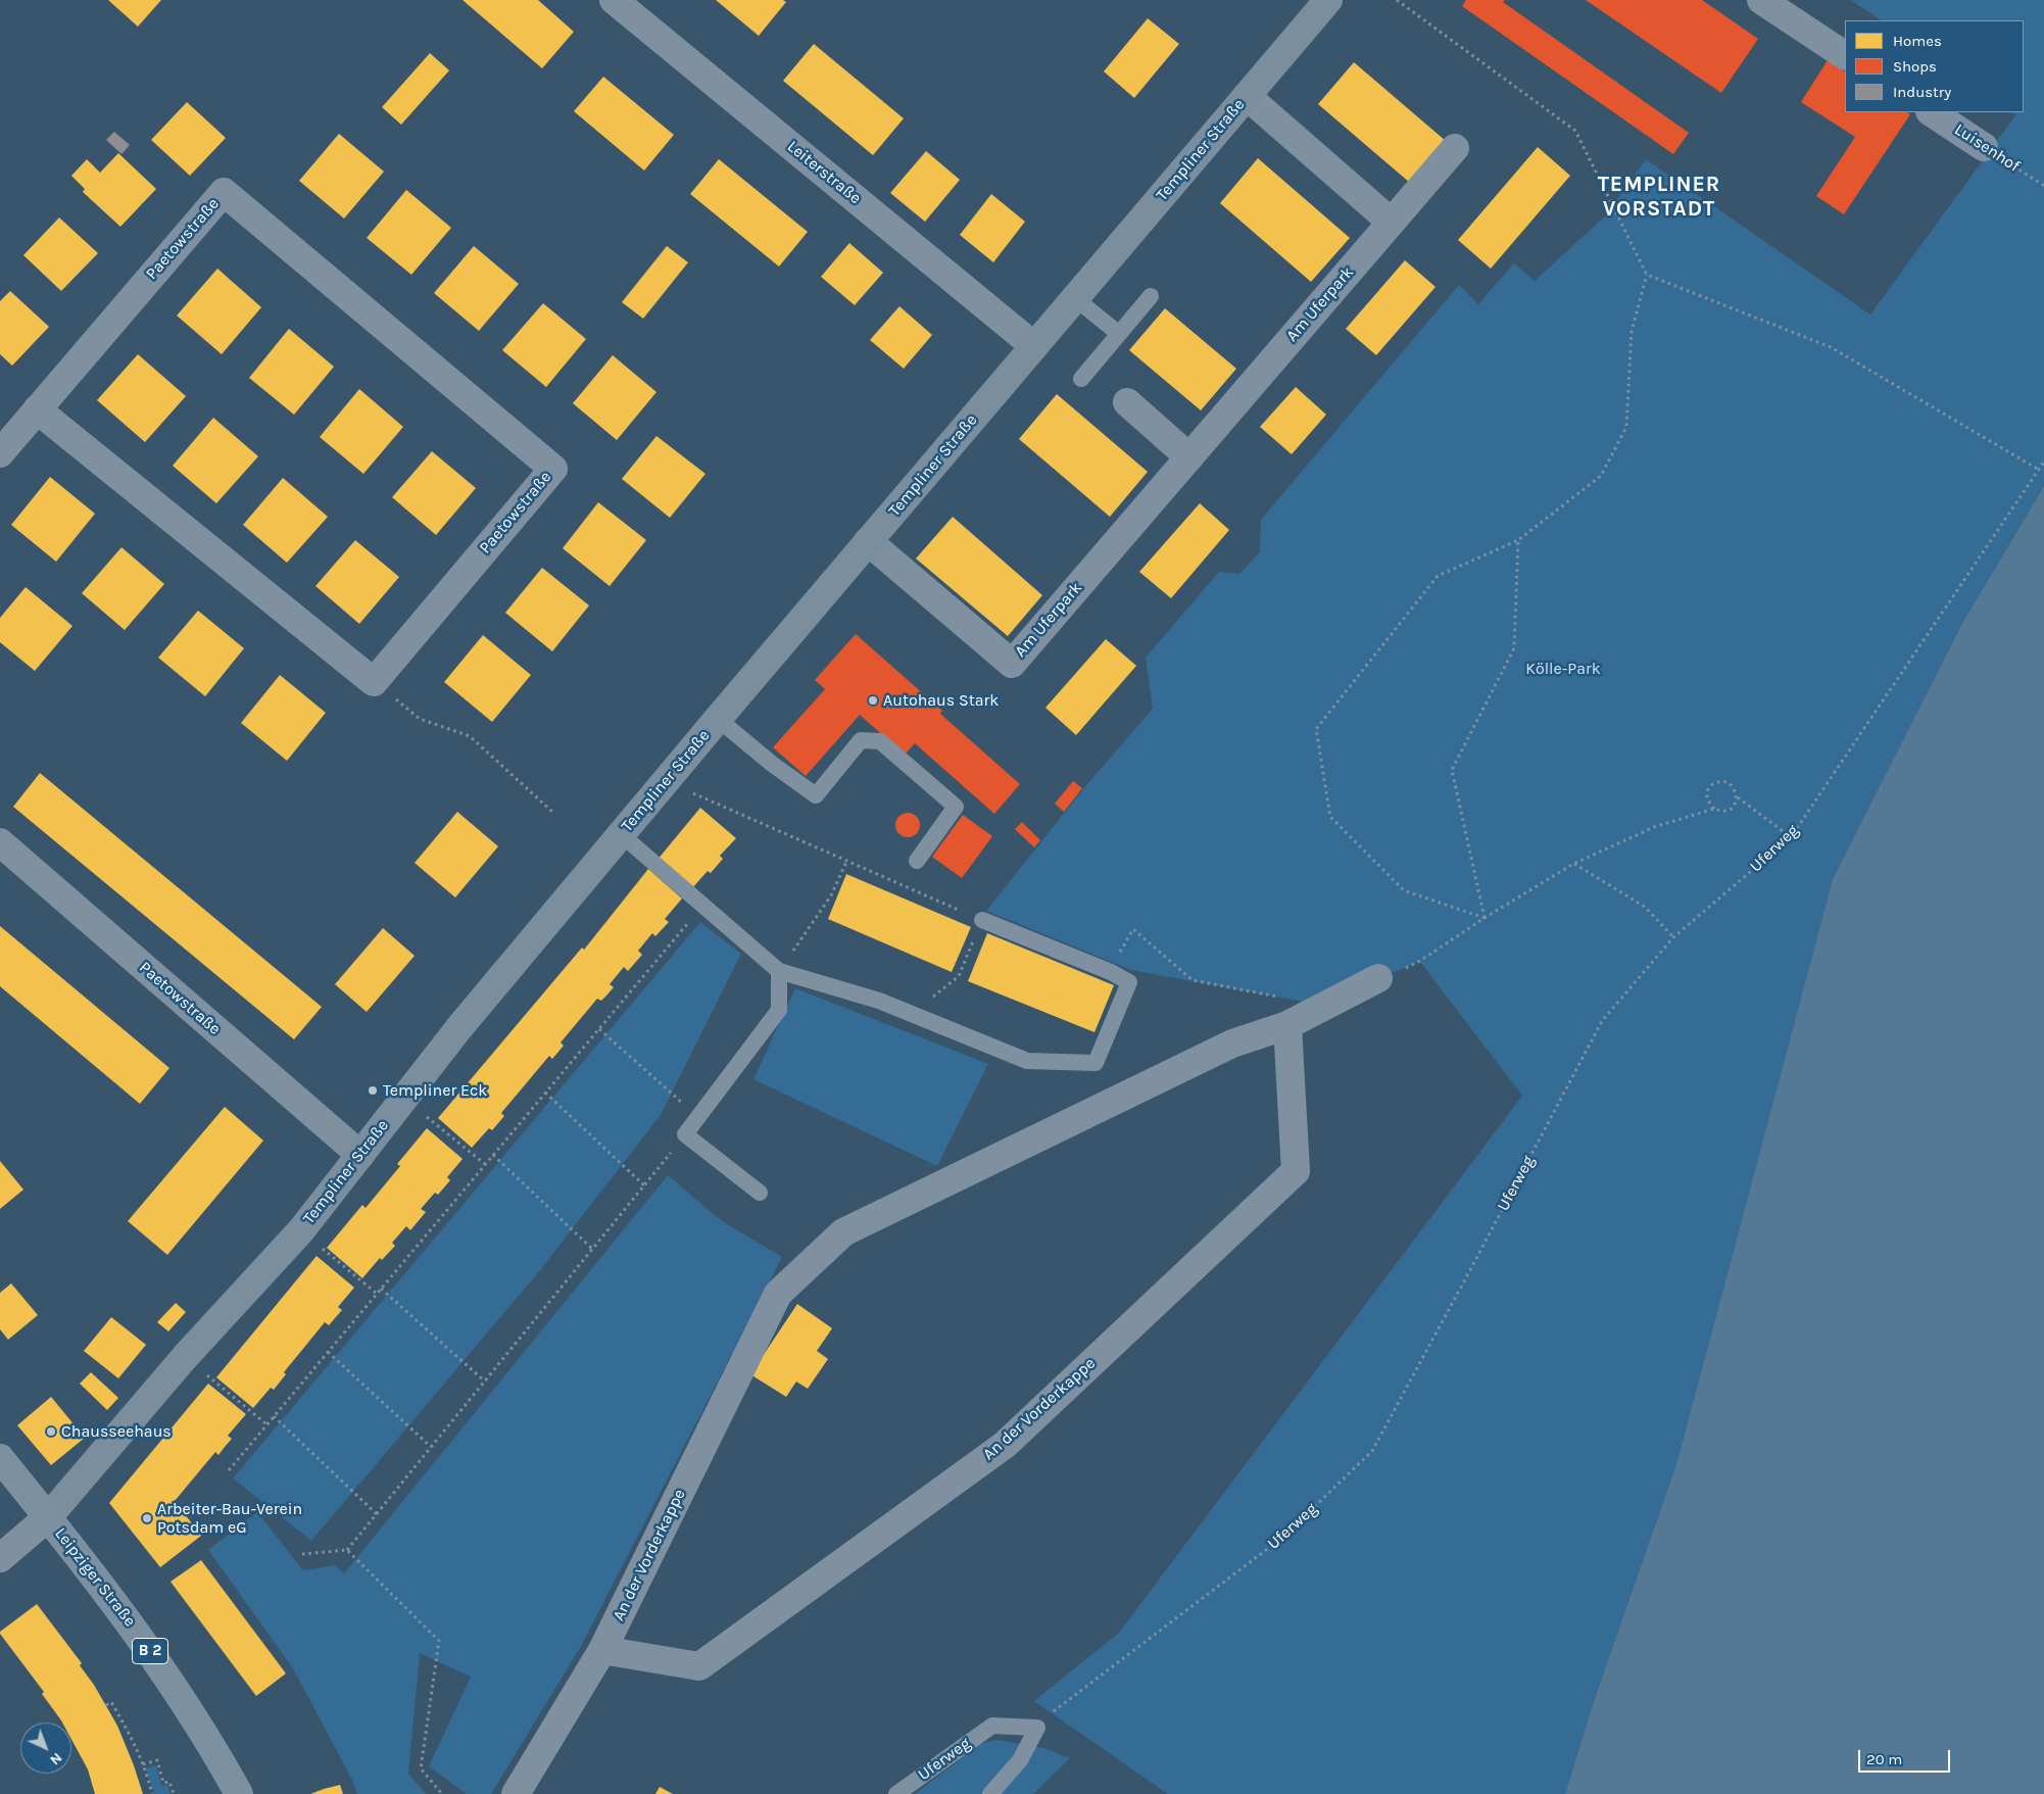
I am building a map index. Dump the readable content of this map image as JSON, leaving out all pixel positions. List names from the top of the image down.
{
  "streets": {
    "main road": ["Leipziger Straße", "B 2"],
    "street": [
      "Luisenhof",
      "Templiner Straße",
      "Leiterstraße",
      "Paetowstraße",
      "Am Uferpark",
      "An der Vorderkappe"
    ],
    "lane": ["Uferweg"]
  },
  "crossings": [
    ["Templiner Straße", "Leiterstraße"],
    ["Templiner Straße", "Paetowstraße"],
    ["Templiner Straße", "Am Uferpark"],
    ["Templiner Straße", "Leipziger Straße"],
    ["Templiner Straße", "B 2"],
    ["Leipziger Straße", "B 2"]
  ],
  "districts": ["TEMPLINER VORSTADT"],
  "parks": ["Kölle-Park"],
  "places": [
    "Autohaus Stark",
    "Templiner Eck",
    "Chausseehaus",
    "Arbeiter-Bau-Verein Potsdam eG"
  ],
  "legend": ["Homes", "Shops", "Industry"],
  "scale_bar": "20 m",
  "north": "bottom right"
}
